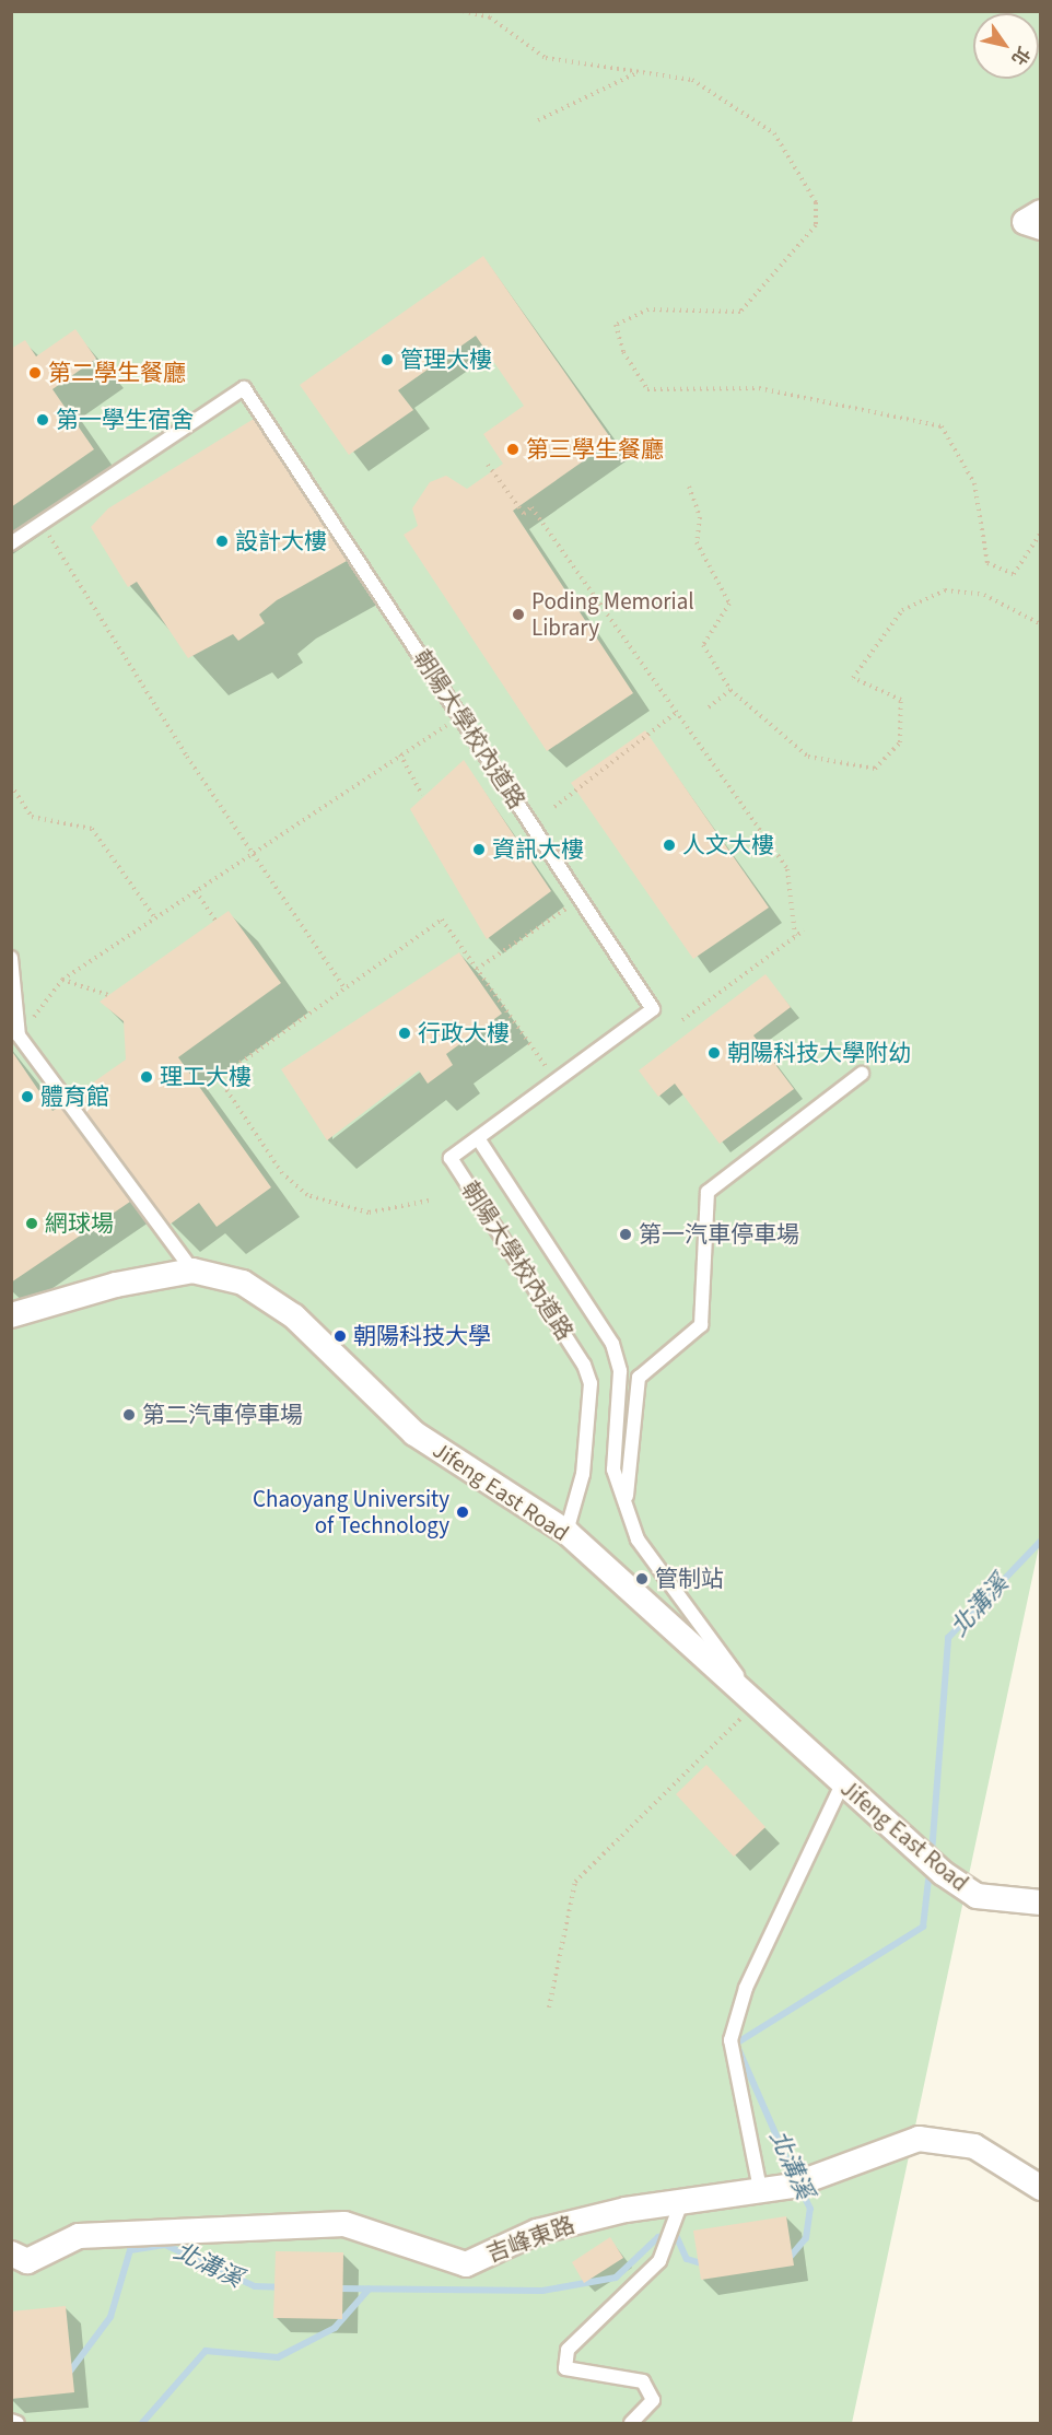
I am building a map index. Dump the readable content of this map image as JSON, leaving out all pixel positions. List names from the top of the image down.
{
  "streets": {
    "street": ["Jifeng East Road", "吉峰東路"],
    "lane": ["朝陽大學校內道路"]
  },
  "crossings": [
    ["朝陽大學校內道路", "Jifeng East Road"]
  ],
  "water": ["北溝溪"],
  "places": [
    "管理大樓",
    "第二學生餐廳",
    "第一學生宿舍",
    "第三學生餐廳",
    "設計大樓",
    "Poding Memorial Library",
    "人文大樓",
    "資訊大樓",
    "行政大樓",
    "朝陽科技大學附幼",
    "理工大樓",
    "體育館",
    "網球場",
    "第一汽車停車場",
    "朝陽科技大學",
    "第二汽車停車場",
    "Chaoyang University of Technology",
    "管制站"
  ],
  "north": "bottom right"
}
